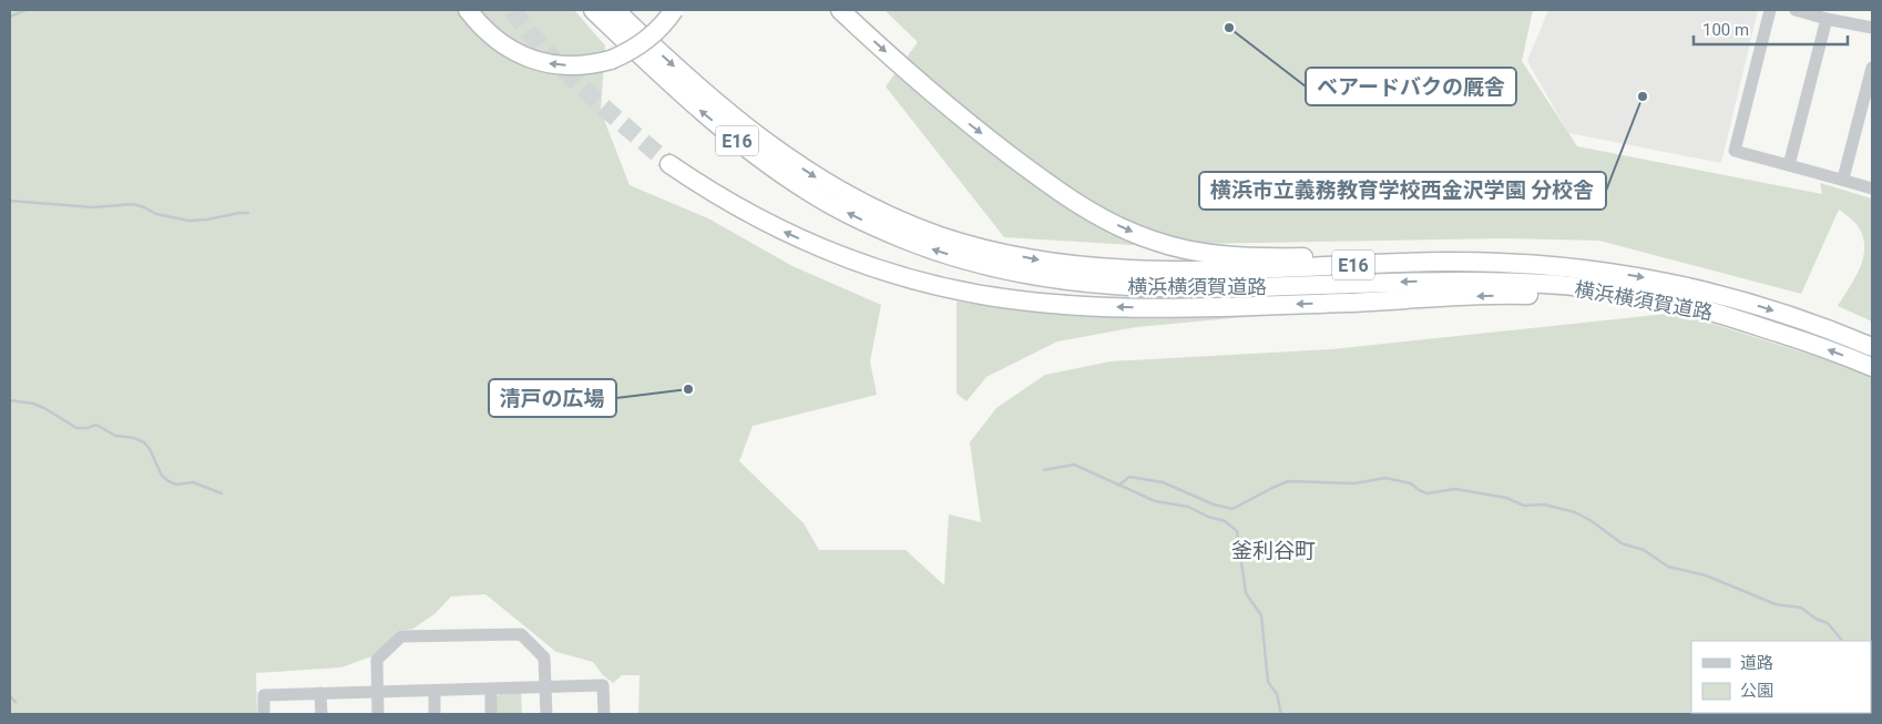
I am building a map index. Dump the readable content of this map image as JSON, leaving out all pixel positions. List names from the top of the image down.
{
  "streets": {
    "highway": ["E16", "横浜横須賀道路"]
  },
  "crossings": [
    ["E16", "横浜横須賀道路"]
  ],
  "districts": ["釜利谷町"],
  "places": ["ベアードバクの厩舎", "横浜市立義務教育学校西金沢学園 分校舎", "清戸の広場"],
  "legend": ["道路", "公園"],
  "scale_bar": "100 m"
}
